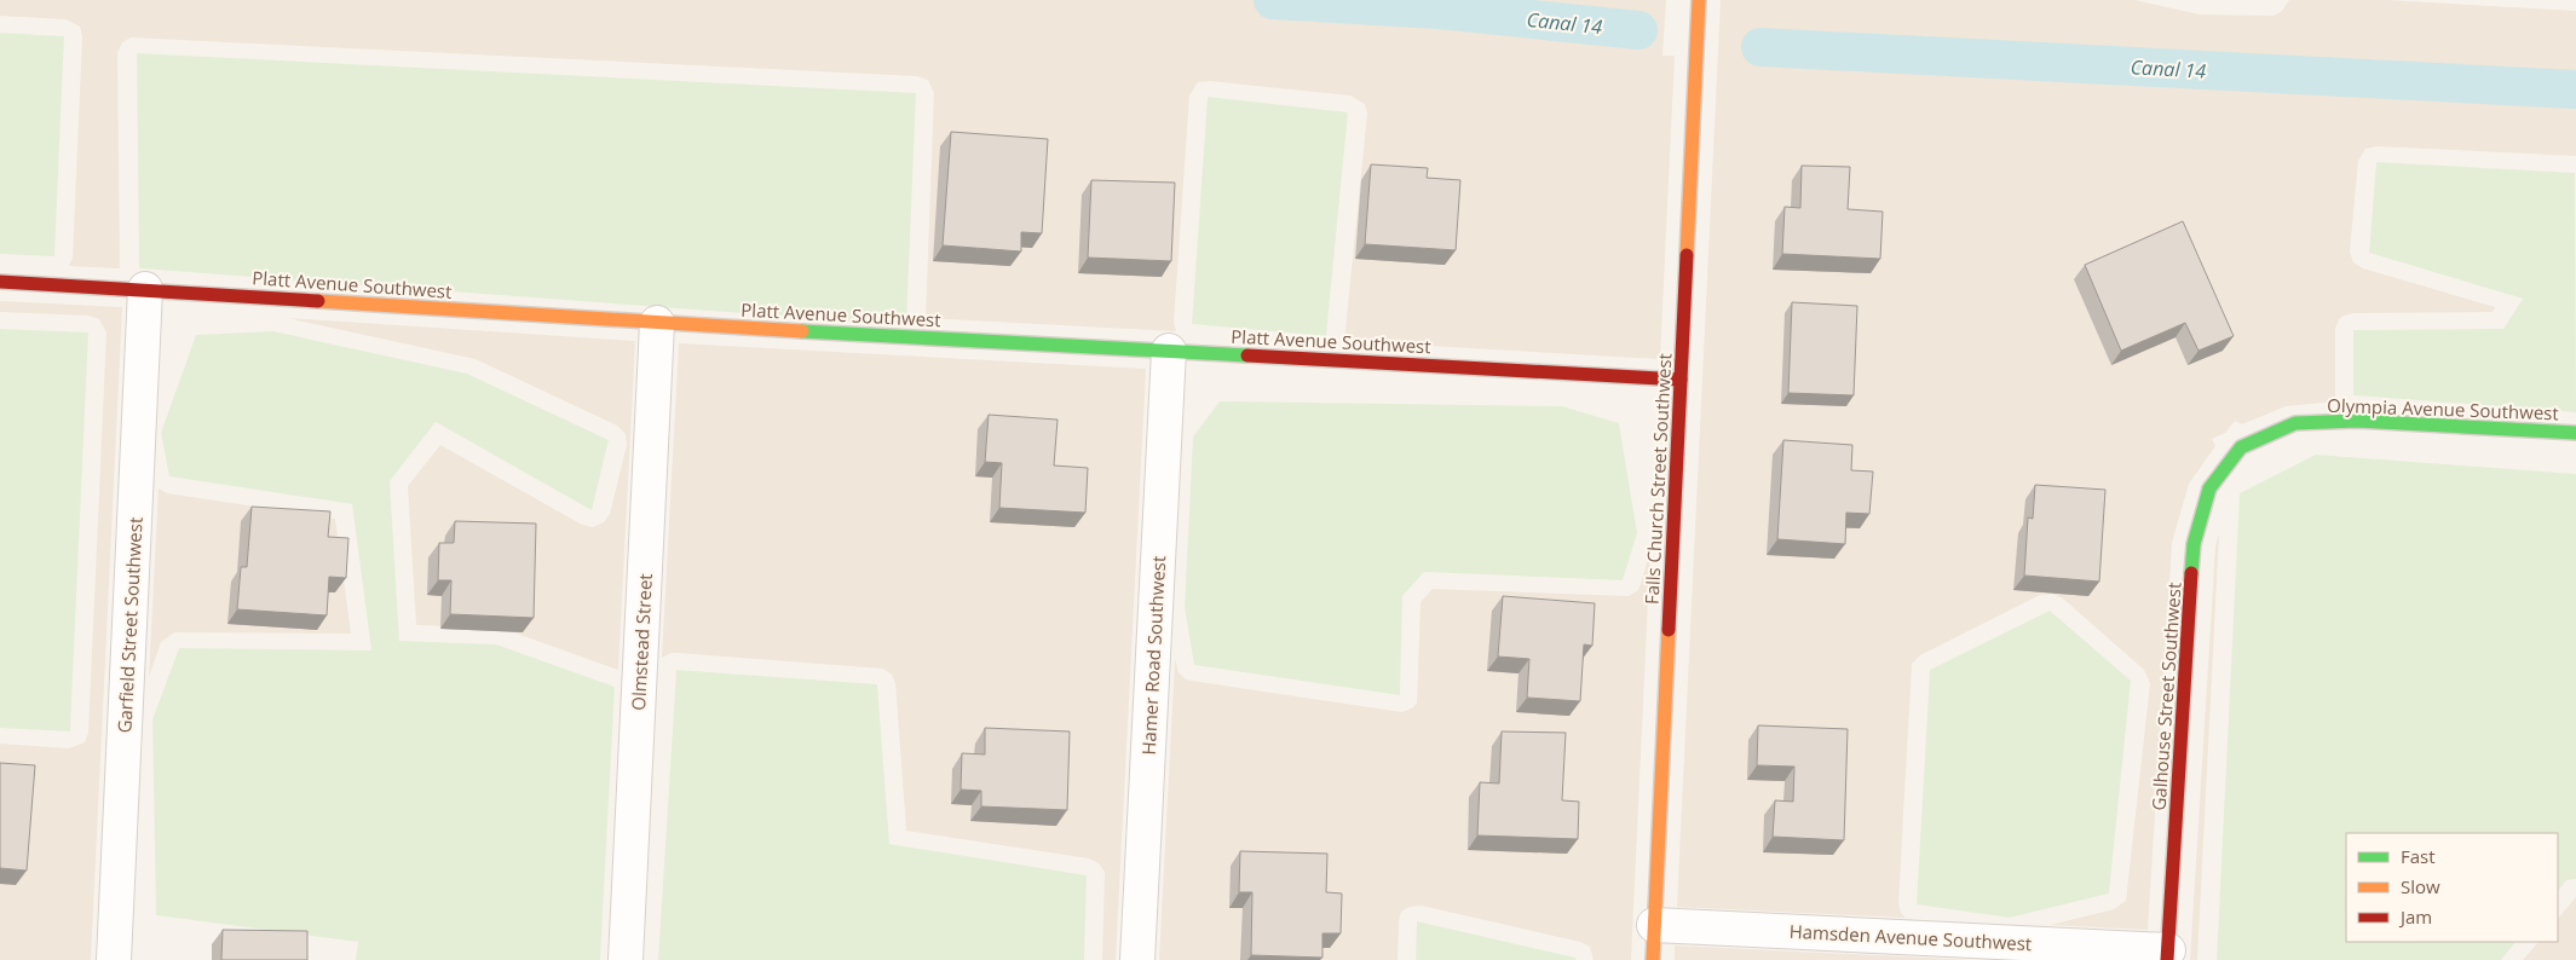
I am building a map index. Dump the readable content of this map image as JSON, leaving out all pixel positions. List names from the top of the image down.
{
  "streets": {
    "street": [
      "Platt Avenue Southwest",
      "Olympia Avenue Southwest",
      "Falls Church Street Southwest",
      "Garfield Street Southwest",
      "Olmstead Street",
      "Hamer Road Southwest",
      "Galhouse Street Southwest",
      "Hamsden Avenue Southwest"
    ]
  },
  "crossings": [
    ["Platt Avenue Southwest", "Falls Church Street Southwest"],
    ["Platt Avenue Southwest", "Garfield Street Southwest"],
    ["Platt Avenue Southwest", "Olmstead Street"],
    ["Platt Avenue Southwest", "Hamer Road Southwest"],
    ["Olympia Avenue Southwest", "Galhouse Street Southwest"],
    ["Falls Church Street Southwest", "Hamsden Avenue Southwest"],
    ["Galhouse Street Southwest", "Hamsden Avenue Southwest"]
  ],
  "water": ["Canal 14"],
  "legend": ["Fast", "Slow", "Jam"]
}
